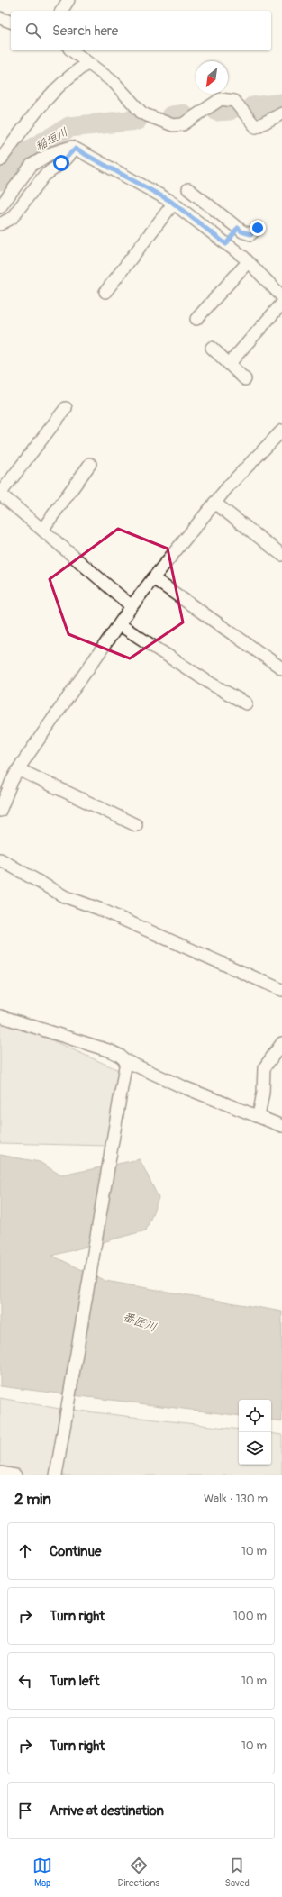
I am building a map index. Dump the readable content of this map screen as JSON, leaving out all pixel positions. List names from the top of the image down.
{
  "water": ["稲垣川", "番匠川"],
  "north": "bottom left",
  "page": {
    "search": "Search here",
    "heading": ["2 min", "Walk · 130 m"],
    "list": [
      ["Continue", "10 m"],
      ["Turn right", "100 m"],
      ["Turn left", "10 m"],
      ["Turn right", "10 m"],
      "Arrive at destination"
    ],
    "nav": ["Map", "Directions", "Saved"]
  }
}
